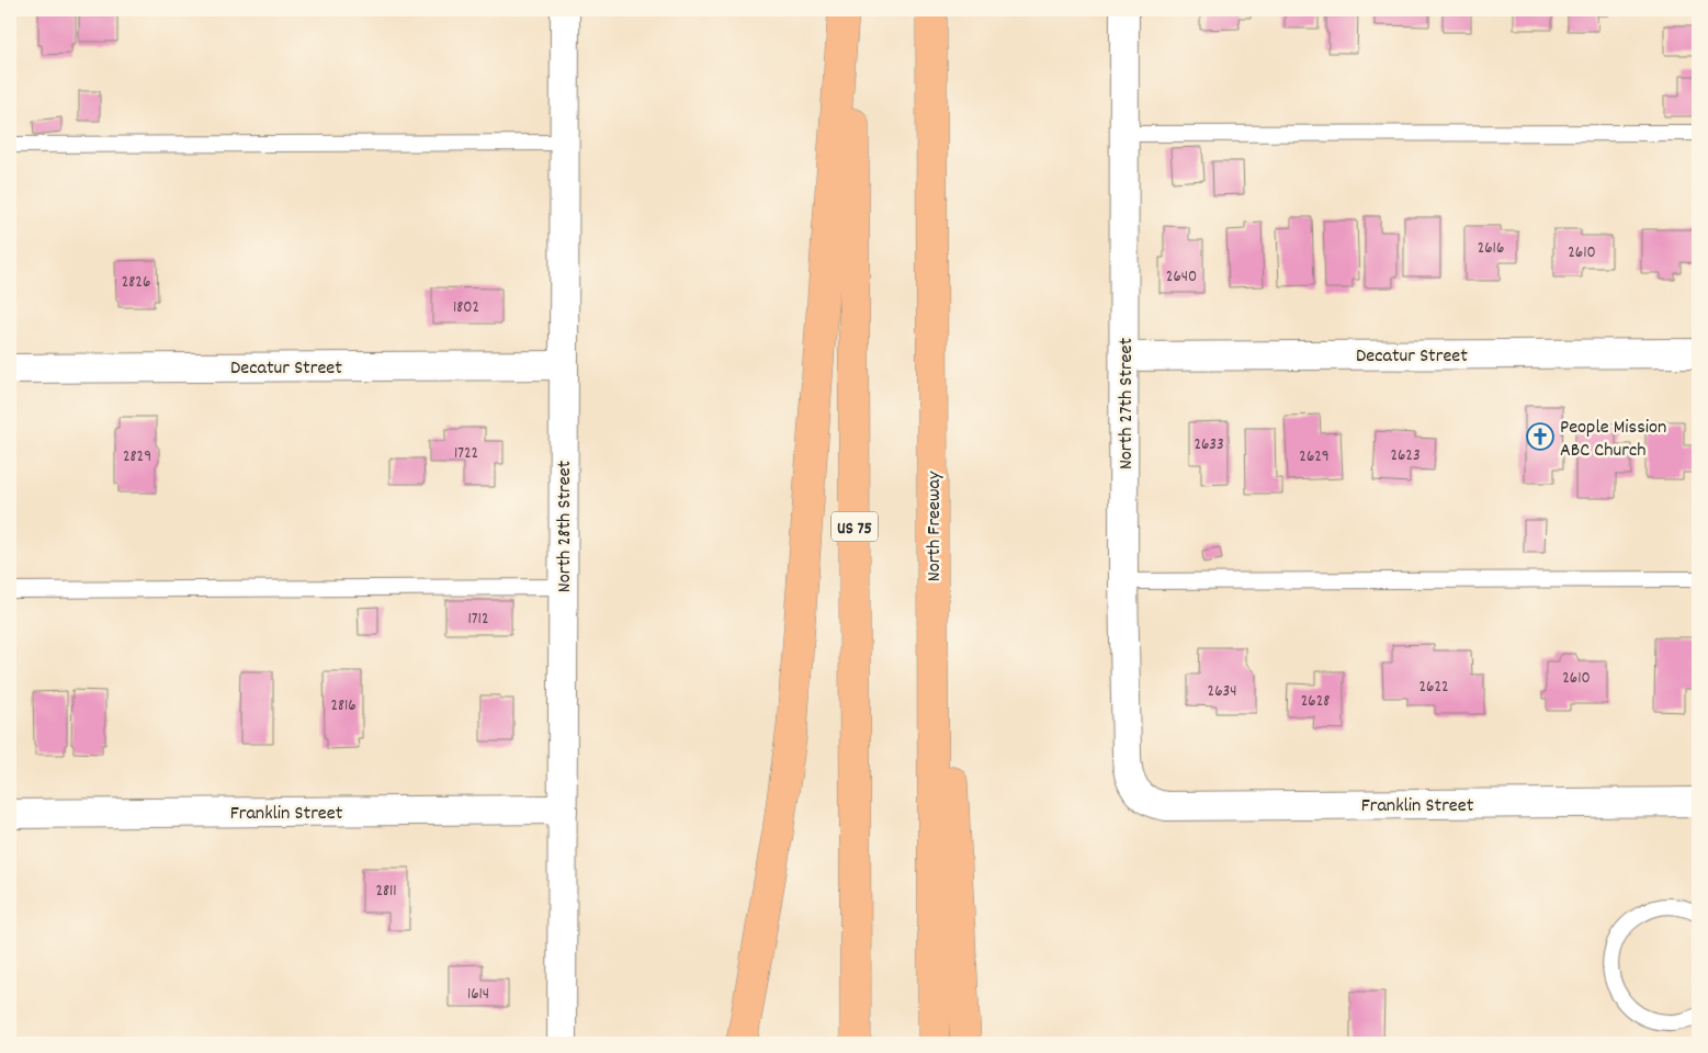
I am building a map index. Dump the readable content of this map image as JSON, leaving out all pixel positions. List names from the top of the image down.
{
  "streets": {
    "highway": ["US 75", "North Freeway"],
    "street": [
      "Decatur Street",
      "North 27th Street",
      "North 28th Street",
      "Franklin Street"
    ]
  },
  "crossings": [
    ["Decatur Street", "North 27th Street"],
    ["Decatur Street", "North 28th Street"],
    ["North 27th Street", "Franklin Street"],
    ["North 28th Street", "Franklin Street"]
  ],
  "places": {
    "church": ["People Mission ABC Church"]
  },
  "house_numbers": [
    "2616",
    "2610",
    "2640",
    "2826",
    "1802",
    "2633",
    "1722",
    "2623",
    "2829",
    "2629",
    "1712",
    "2610",
    "2622",
    "2634",
    "2628",
    "2816",
    "2811",
    "1614"
  ]
}
